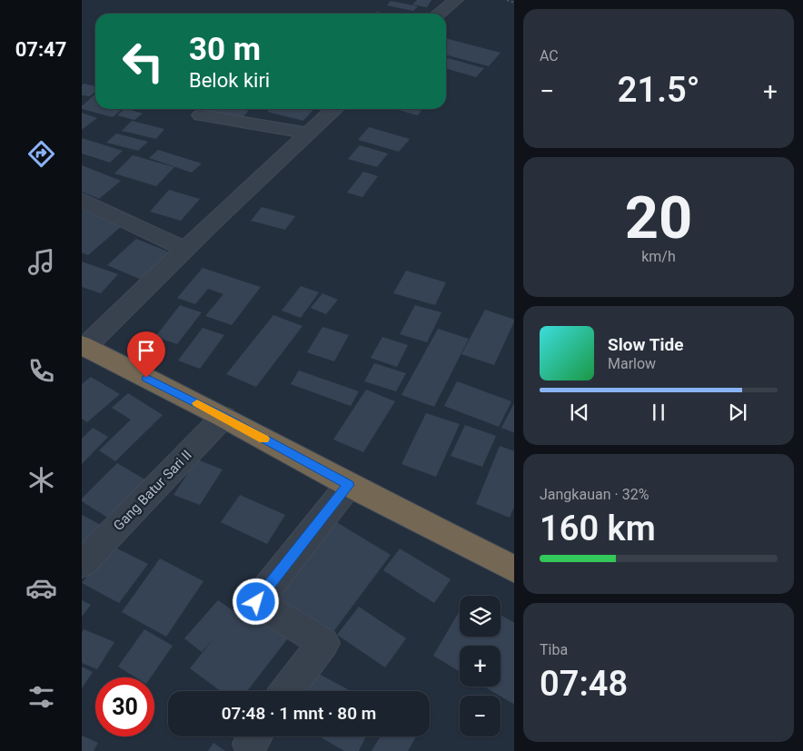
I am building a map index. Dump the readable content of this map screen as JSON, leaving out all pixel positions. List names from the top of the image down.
{
  "streets": {
    "street": ["Gang Batur Sari II"]
  },
  "page": {
    "tabs": "07:47",
    "tile": [
      "AC",
      ["20", "km/h"],
      ["Jangkauan · 32%", "160 km"],
      ["Tiba", "07:48"]
    ],
    "turn": ["30 m", "Belok kiri"],
    "heat": ["−", "21.5°", "+"],
    "song": ["Slow Tide", "Marlow"],
    "map_buttons": ["+", "−"],
    "limit": "30",
    "trip": "07:48 · 1 mnt · 80 m"
  }
}
